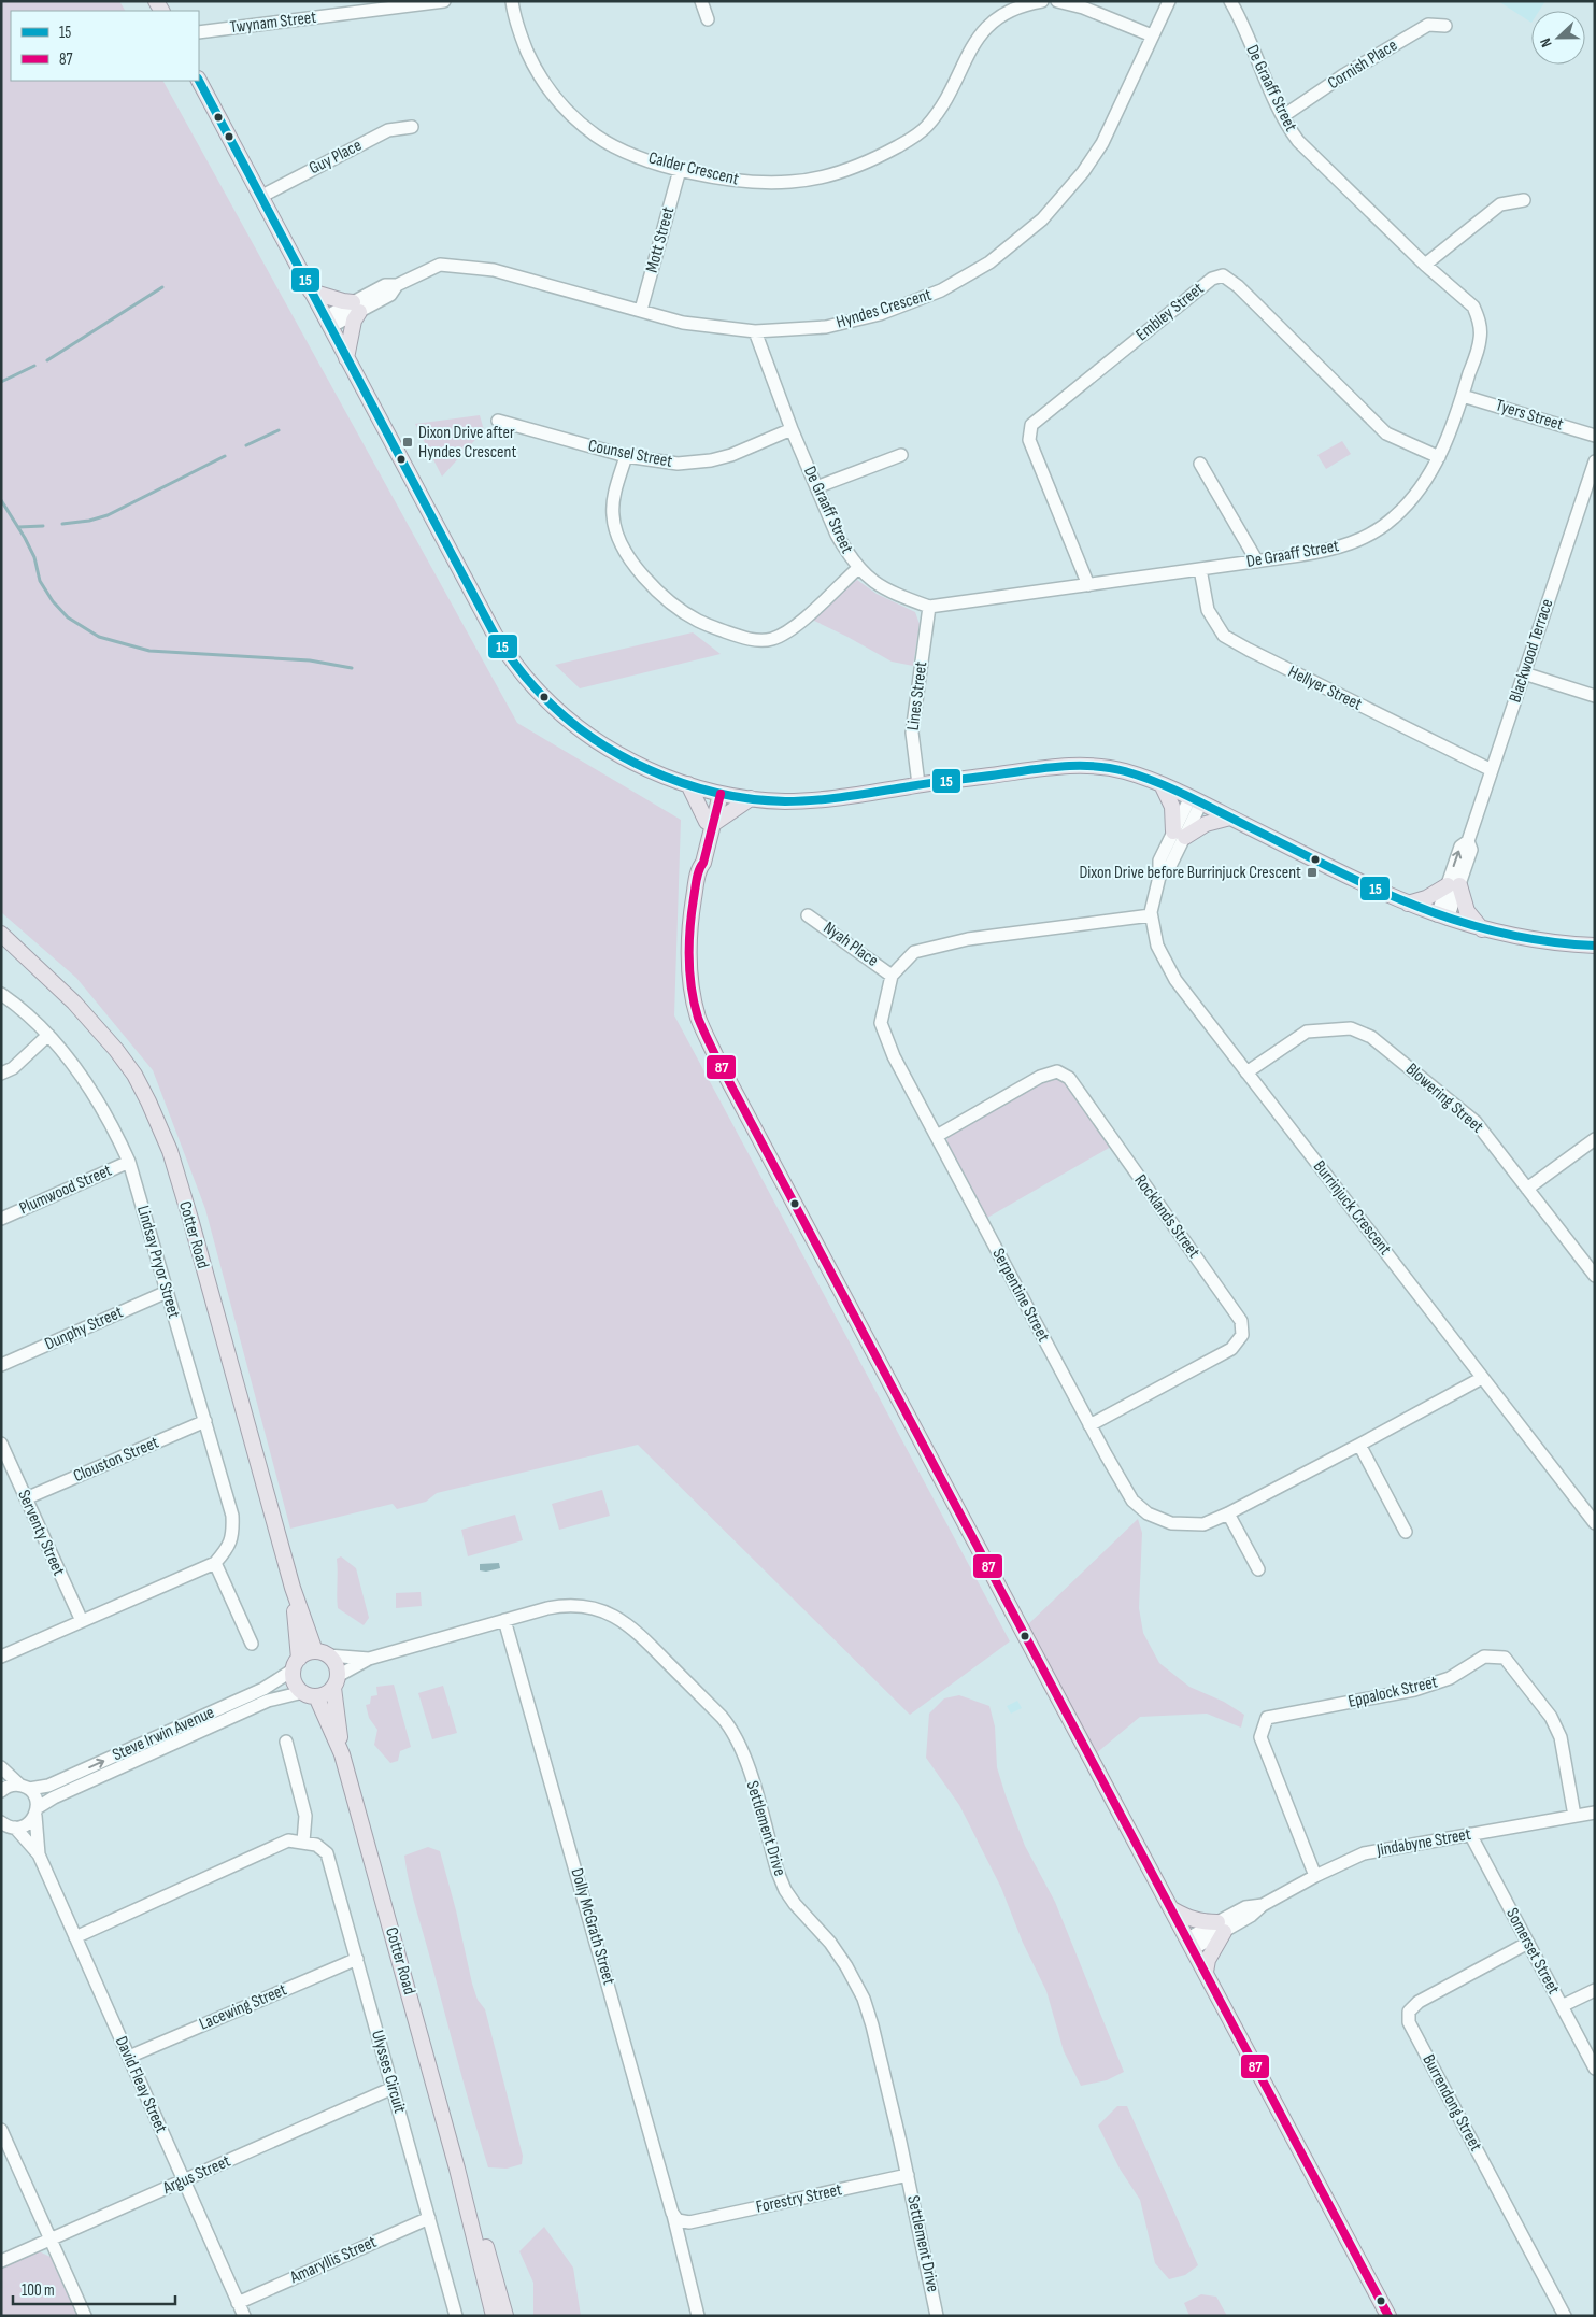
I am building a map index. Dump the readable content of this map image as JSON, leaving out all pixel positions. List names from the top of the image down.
{
  "streets": {
    "main road": ["Cotter Road"],
    "street": [
      "Twynam Street",
      "Cornish Place",
      "De Graaff Street",
      "Guy Place",
      "Calder Crescent",
      "Mott Street",
      "Hyndes Crescent",
      "Embley Street",
      "Tyers Street",
      "Counsel Street",
      "Blackwood Terrace",
      "Hellyer Street",
      "Lines Street",
      "Nyah Place",
      "Blowering Street",
      "Plumwood Street",
      "Burrinjuck Crescent",
      "Rocklands Street",
      "Lindsay Pryor Street",
      "Serpentine Street",
      "Dunphy Street",
      "Clouston Street",
      "Serventy Street",
      "Eppalock Street",
      "Steve Irwin Avenue",
      "Settlement Drive",
      "Jindabyne Street",
      "Dolly McGrath Street",
      "Somerset Street",
      "Lacewing Street",
      "Ulysses Circuit",
      "David Fleay Street",
      "Burrendong Street",
      "Argus Street",
      "Forestry Street",
      "Amaryllis Street"
    ]
  },
  "crossings": [
    ["Cornish Place", "De Graaff Street"],
    ["De Graaff Street", "Hyndes Crescent"],
    ["De Graaff Street", "Embley Street"],
    ["De Graaff Street", "Tyers Street"],
    ["De Graaff Street", "Counsel Street"],
    ["De Graaff Street", "Hellyer Street"],
    ["De Graaff Street", "Lines Street"],
    ["Calder Crescent", "Mott Street"],
    ["Mott Street", "Hyndes Crescent"],
    ["Blackwood Terrace", "Hellyer Street"],
    ["Nyah Place", "Serpentine Street"],
    ["Blowering Street", "Burrinjuck Crescent"],
    ["Plumwood Street", "Lindsay Pryor Street"],
    ["Burrinjuck Crescent", "Serpentine Street"],
    ["Rocklands Street", "Serpentine Street"],
    ["Cotter Road", "Steve Irwin Avenue"],
    ["Cotter Road", "Settlement Drive"],
    ["Lindsay Pryor Street", "Dunphy Street"],
    ["Lindsay Pryor Street", "Clouston Street"],
    ["Clouston Street", "Serventy Street"],
    ["Eppalock Street", "Jindabyne Street"],
    ["Steve Irwin Avenue", "Settlement Drive"],
    ["Steve Irwin Avenue", "David Fleay Street"],
    ["Settlement Drive", "Dolly McGrath Street"],
    ["Settlement Drive", "Forestry Street"],
    ["Jindabyne Street", "Somerset Street"],
    ["Dolly McGrath Street", "Forestry Street"],
    ["Somerset Street", "Burrendong Street"],
    ["Lacewing Street", "Ulysses Circuit"],
    ["Lacewing Street", "David Fleay Street"],
    ["Ulysses Circuit", "Argus Street"],
    ["Ulysses Circuit", "Amaryllis Street"],
    ["David Fleay Street", "Argus Street"],
    ["David Fleay Street", "Amaryllis Street"]
  ],
  "places": {
    "transit": ["Dixon Drive after Hyndes Crescent", "Dixon Drive before Burrinjuck Crescent"]
  },
  "lines": ["transit line 15", "transit line 87"],
  "legend": ["15", "87"],
  "scale_bar": "100 m",
  "north": "left"
}
